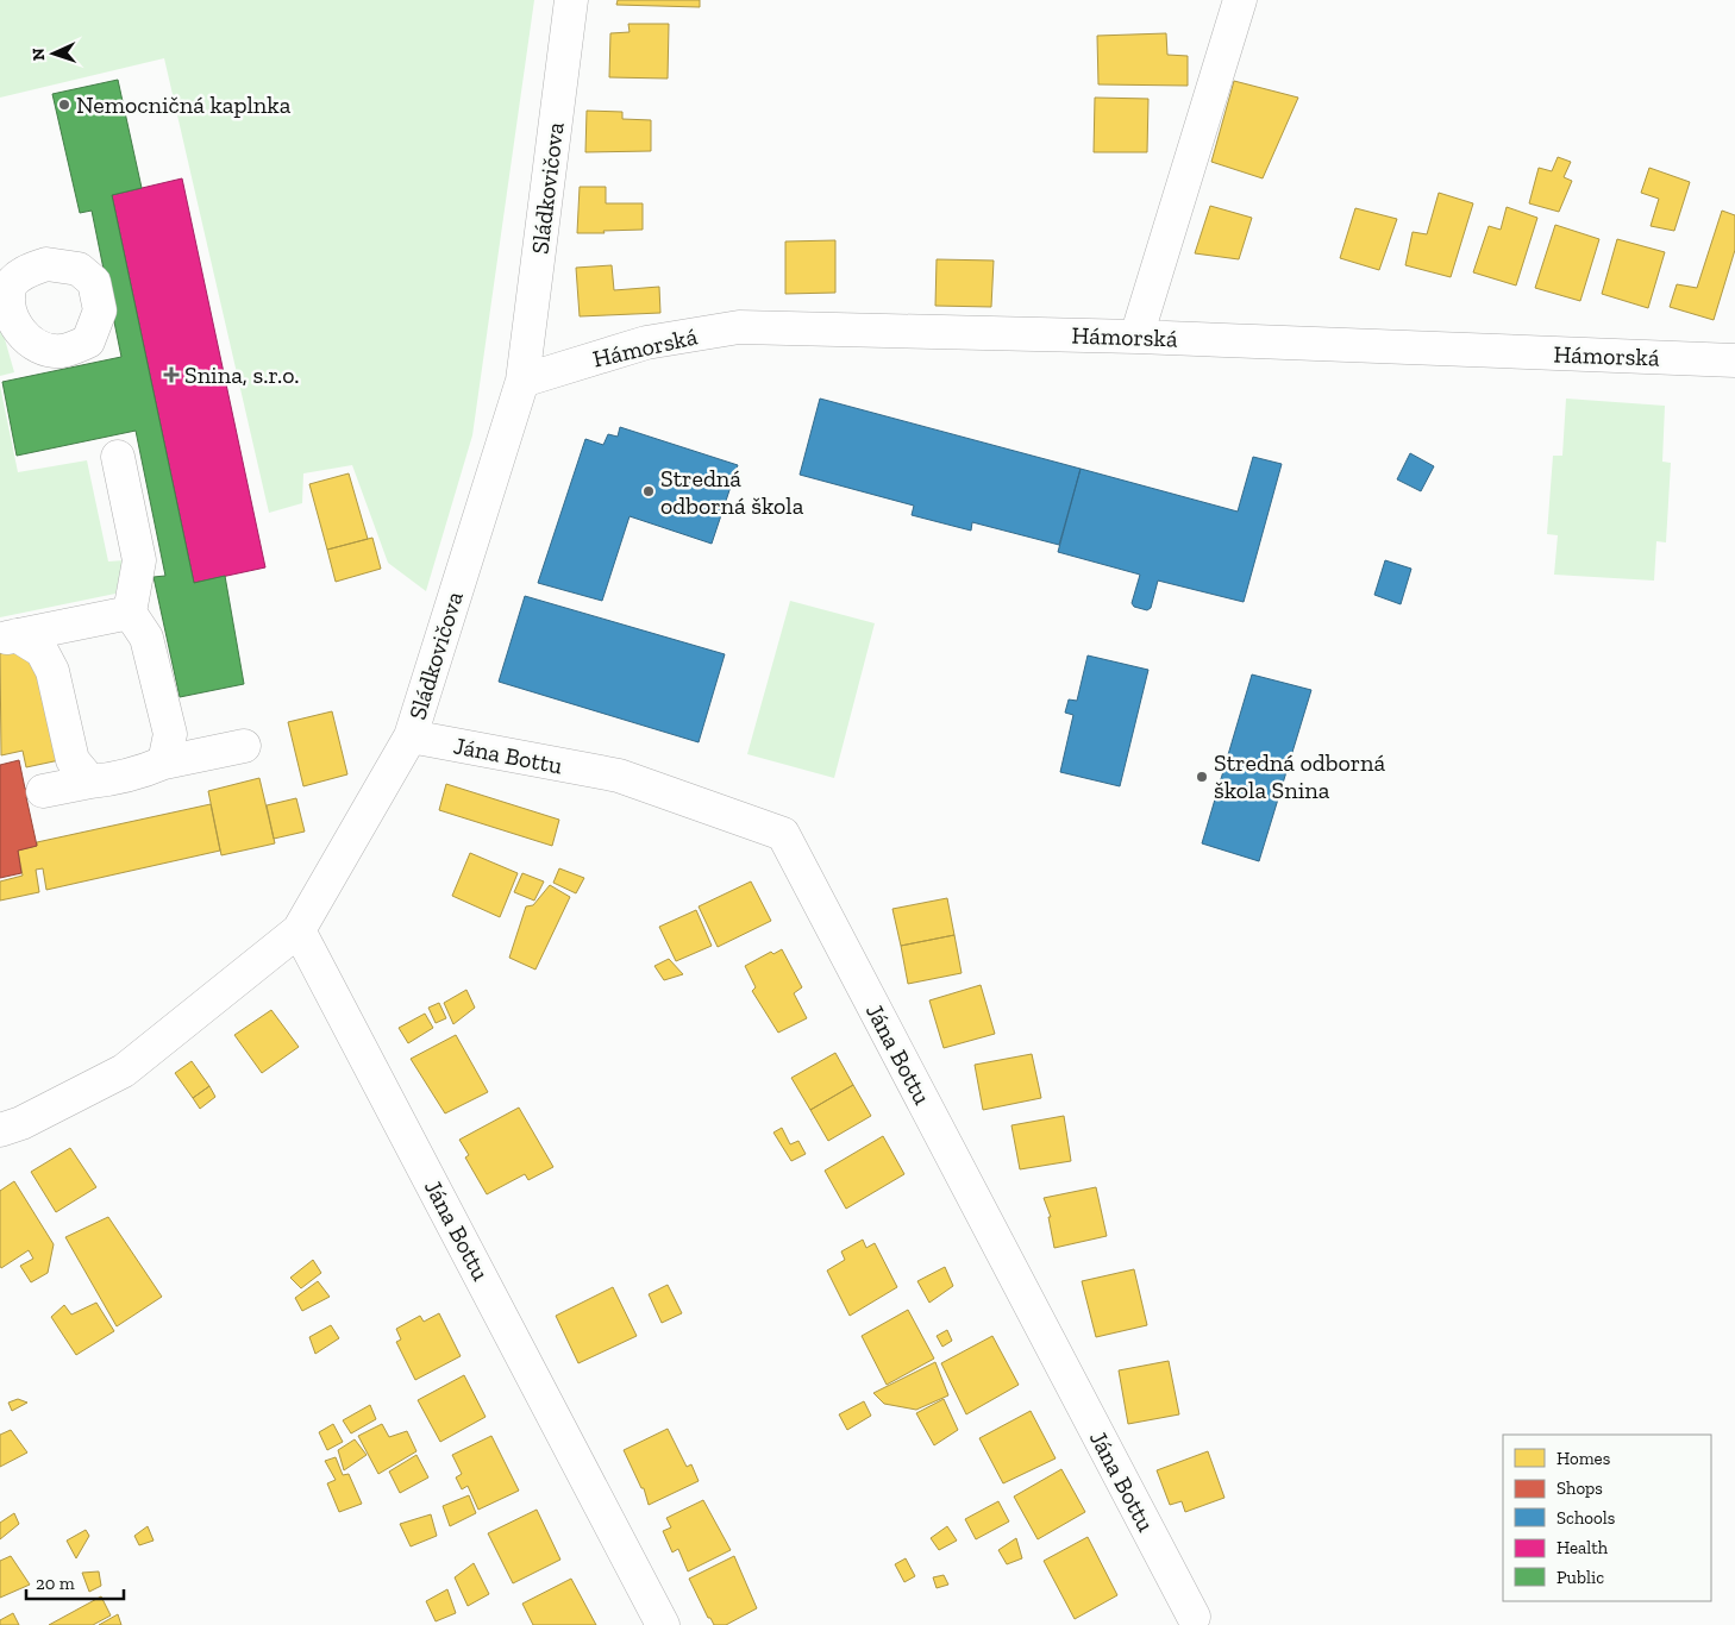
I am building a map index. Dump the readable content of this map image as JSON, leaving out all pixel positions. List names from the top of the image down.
{
  "streets": {
    "street": ["Sládkovičova", "Hámorská", "Jána Bottu"]
  },
  "crossings": [
    ["Sládkovičova", "Hámorská"],
    ["Sládkovičova", "Jána Bottu"]
  ],
  "places": {
    "other": ["Nemocničná kaplnka", "Stredná odborná škola", "Stredná odborná škola Snina"],
    "health": ["Snina, s.r.o."]
  },
  "legend": [
    "Homes",
    "Shops",
    "Schools",
    "Health",
    "Public"
  ],
  "scale_bar": "20 m",
  "north": "left"
}
